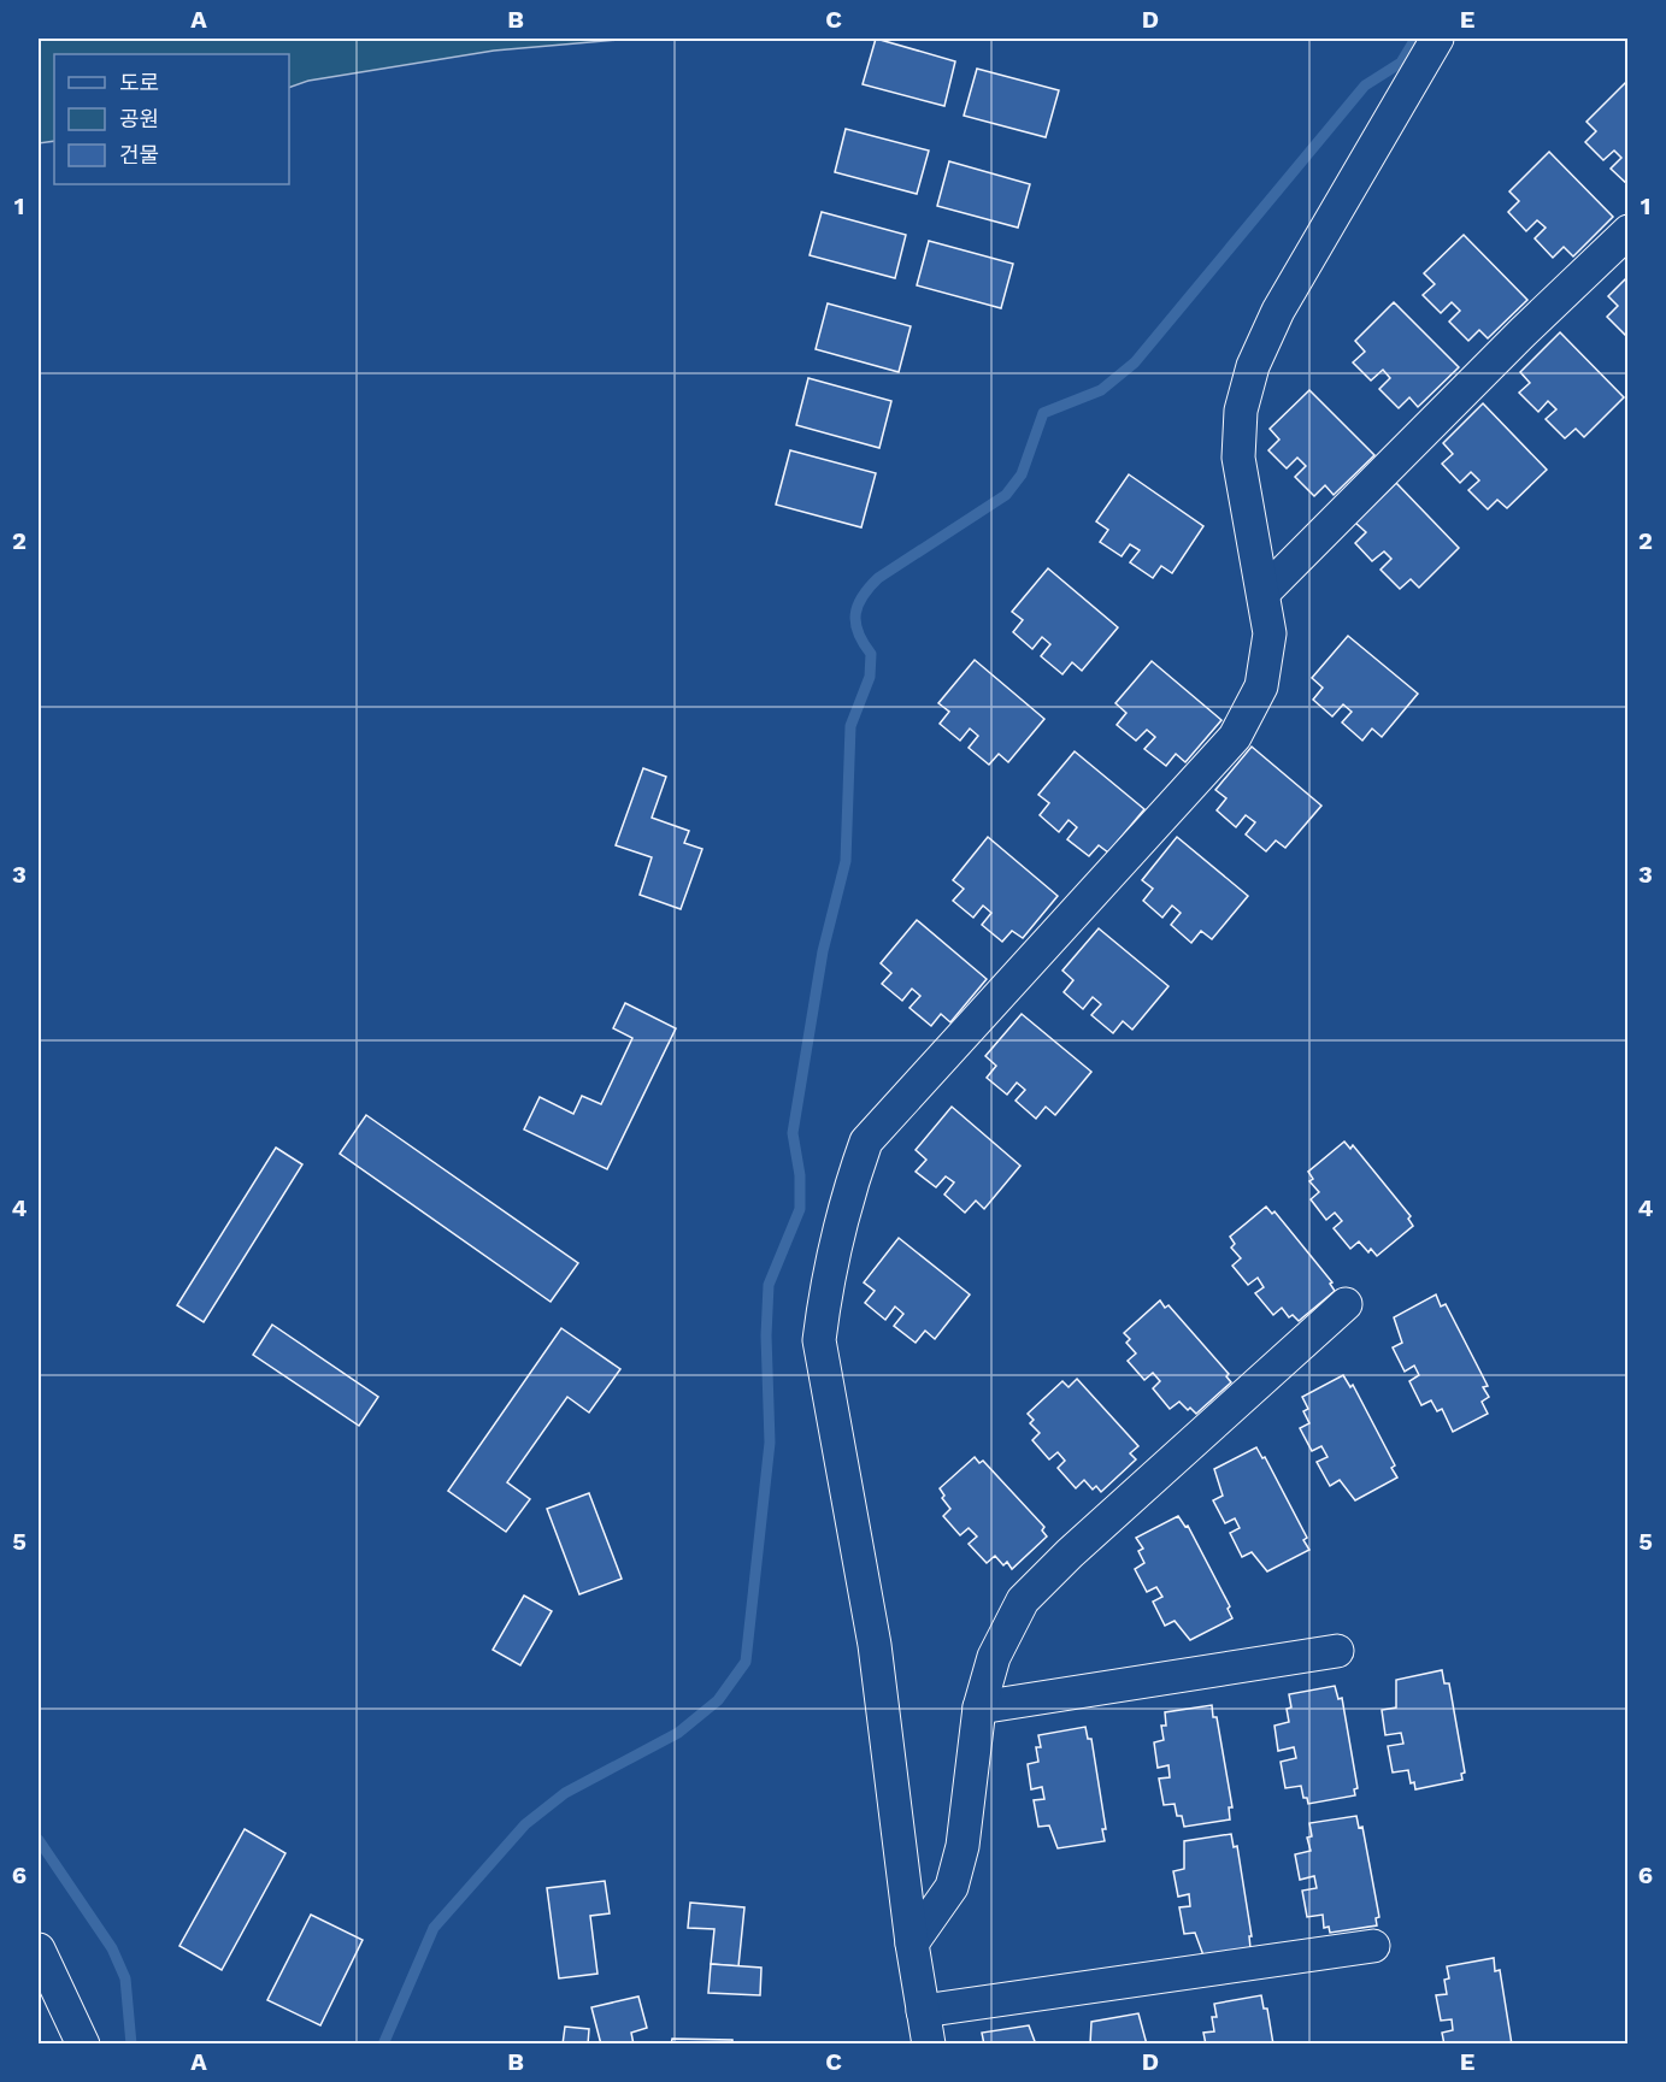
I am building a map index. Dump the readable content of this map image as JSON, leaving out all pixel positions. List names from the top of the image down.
{
  "legend": ["도로", "공원", "건물"],
  "grid": {
    "columns": [
      "A",
      "B",
      "C",
      "D",
      "E"
    ],
    "rows": [
      "1",
      "2",
      "3",
      "4",
      "5",
      "6"
    ]
  }
}
